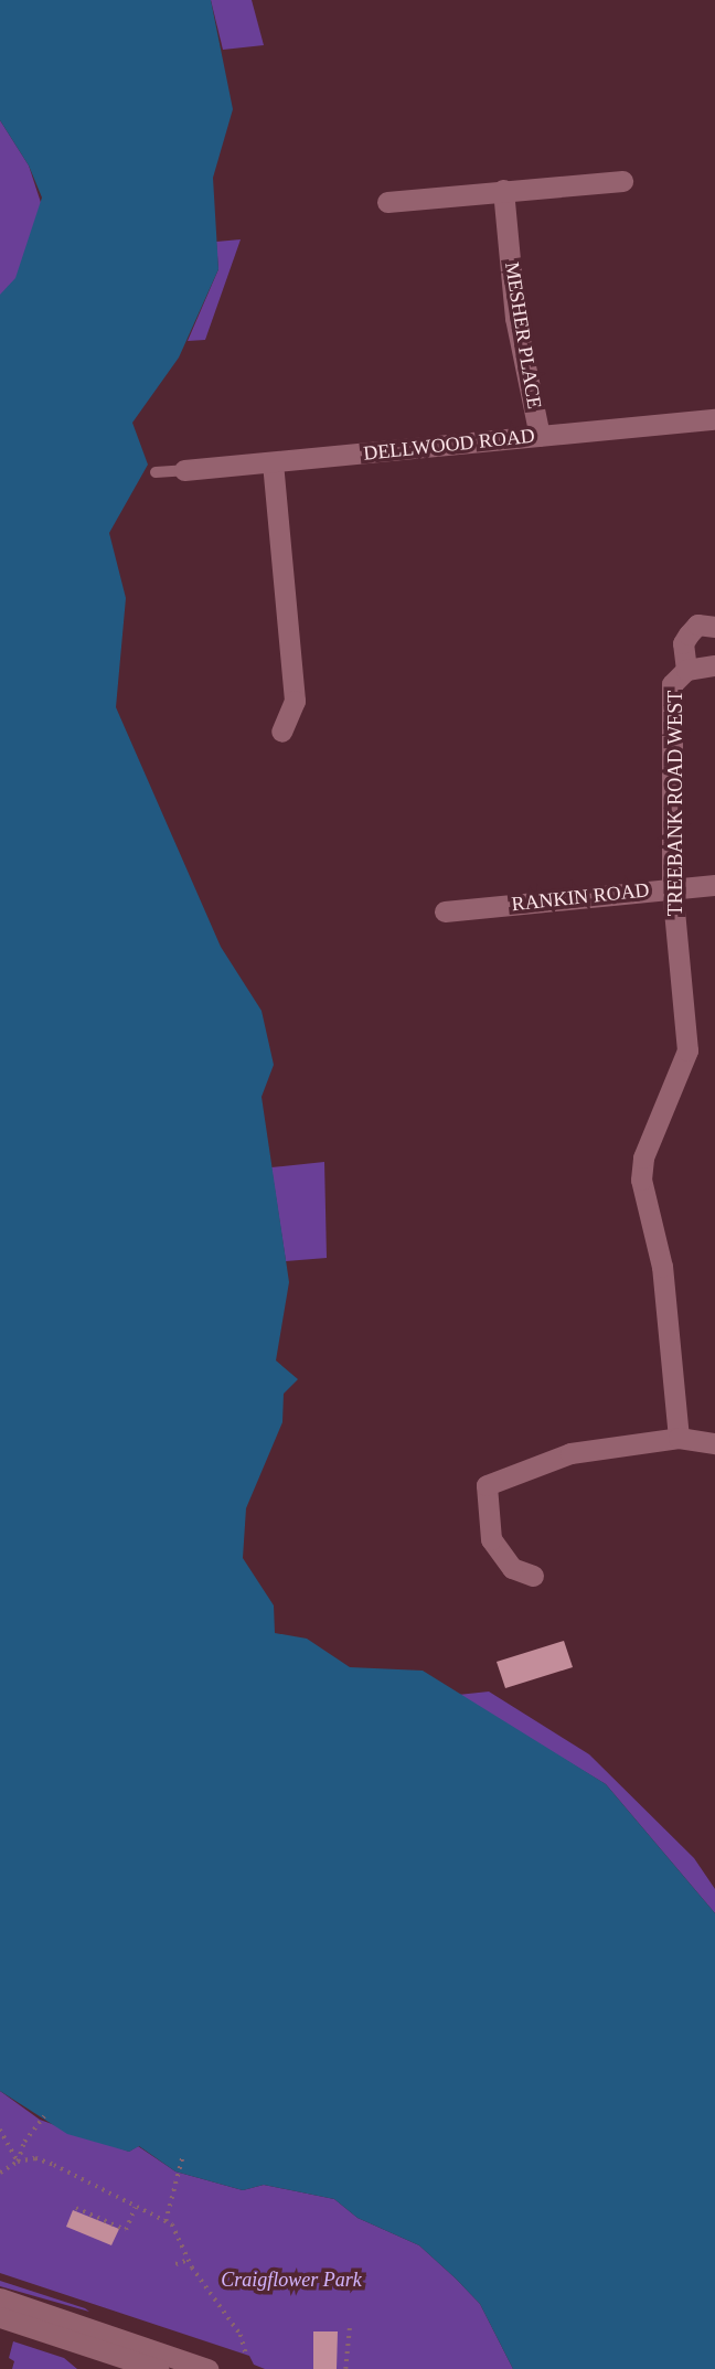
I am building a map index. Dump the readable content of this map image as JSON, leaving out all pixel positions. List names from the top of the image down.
{
  "streets": {
    "street": [
      "MESHER PLACE",
      "DELLWOOD ROAD",
      "TREEBANK ROAD WEST",
      "RANKIN ROAD"
    ]
  },
  "crossings": [
    ["MESHER PLACE", "DELLWOOD ROAD"],
    ["TREEBANK ROAD WEST", "RANKIN ROAD"]
  ],
  "parks": ["Craigflower Park"]
}
